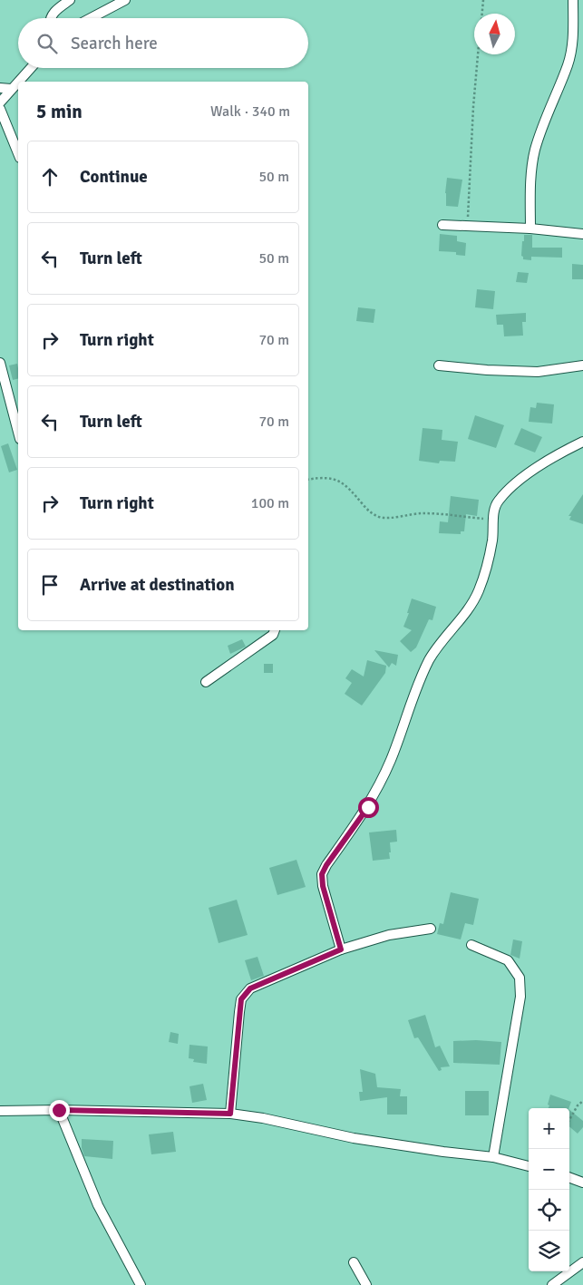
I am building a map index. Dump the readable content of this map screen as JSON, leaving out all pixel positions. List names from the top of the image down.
{
  "north": "top",
  "page": {
    "search": "Search here",
    "heading": ["5 min", "Walk · 340 m"],
    "list": [
      ["Continue", "50 m"],
      ["Turn left", "50 m"],
      ["Turn right", "70 m"],
      ["Turn left", "70 m"],
      ["Turn right", "100 m"],
      "Arrive at destination"
    ],
    "map_buttons": ["+", "−"]
  }
}
